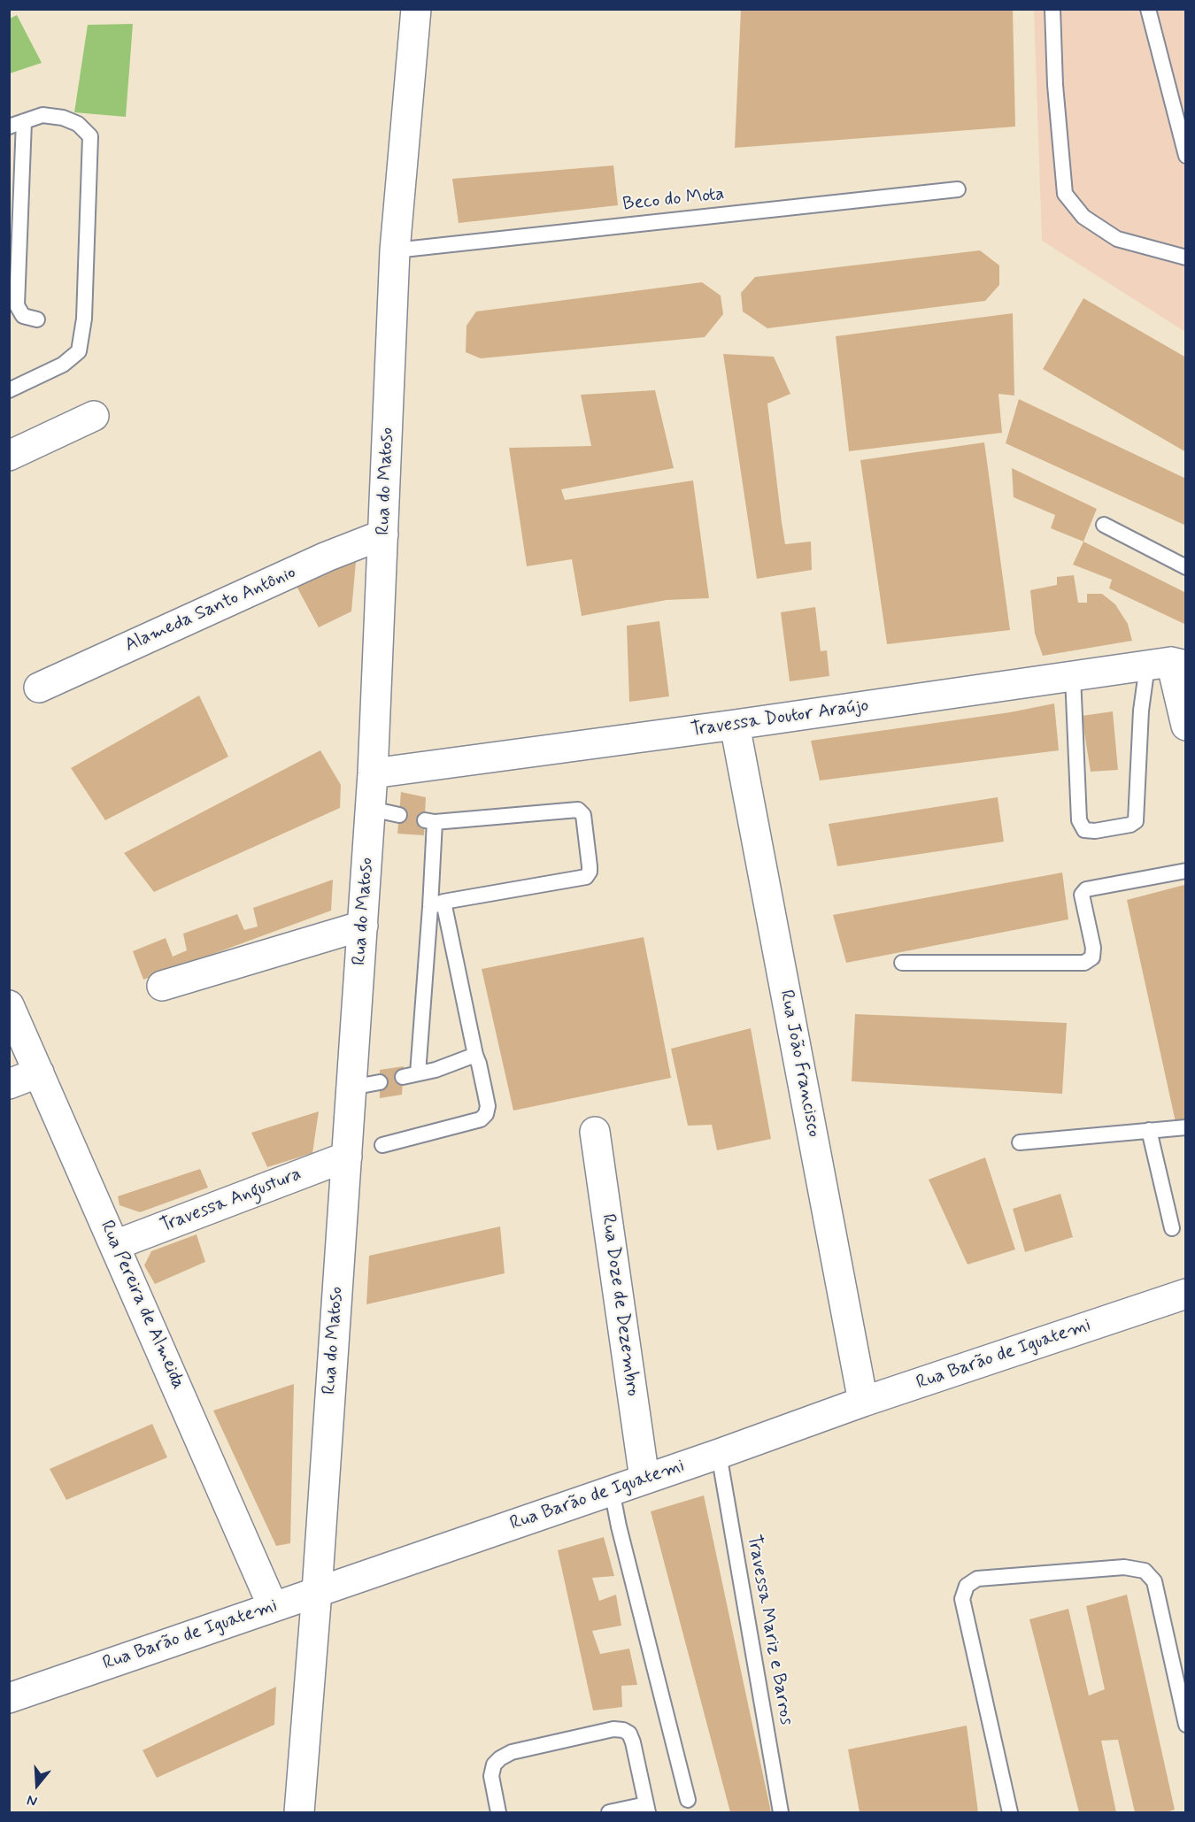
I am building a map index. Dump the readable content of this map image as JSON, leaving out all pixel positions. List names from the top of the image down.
{
  "streets": {
    "street": [
      "Rua do Matoso",
      "Alameda Santo Antônio",
      "Travessa Doutor Araújo",
      "Rua João Francisco",
      "Travessa Angustura",
      "Rua Pereira de Almeida",
      "Rua Doze de Dezembro",
      "Rua Barão de Iguatemi"
    ],
    "lane": ["Beco do Mota", "Travessa Mariz e Barros"]
  },
  "crossings": [
    ["Beco do Mota", "Rua do Matoso"],
    ["Rua do Matoso", "Alameda Santo Antônio"],
    ["Rua do Matoso", "Travessa Doutor Araújo"],
    ["Rua do Matoso", "Travessa Angustura"],
    ["Rua do Matoso", "Rua Barão de Iguatemi"],
    ["Travessa Doutor Araújo", "Rua João Francisco"],
    ["Rua João Francisco", "Rua Barão de Iguatemi"],
    ["Travessa Angustura", "Rua Pereira de Almeida"],
    ["Rua Pereira de Almeida", "Rua Barão de Iguatemi"],
    ["Rua Doze de Dezembro", "Rua Barão de Iguatemi"],
    ["Rua Barão de Iguatemi", "Travessa Mariz e Barros"]
  ],
  "north": "bottom"
}
